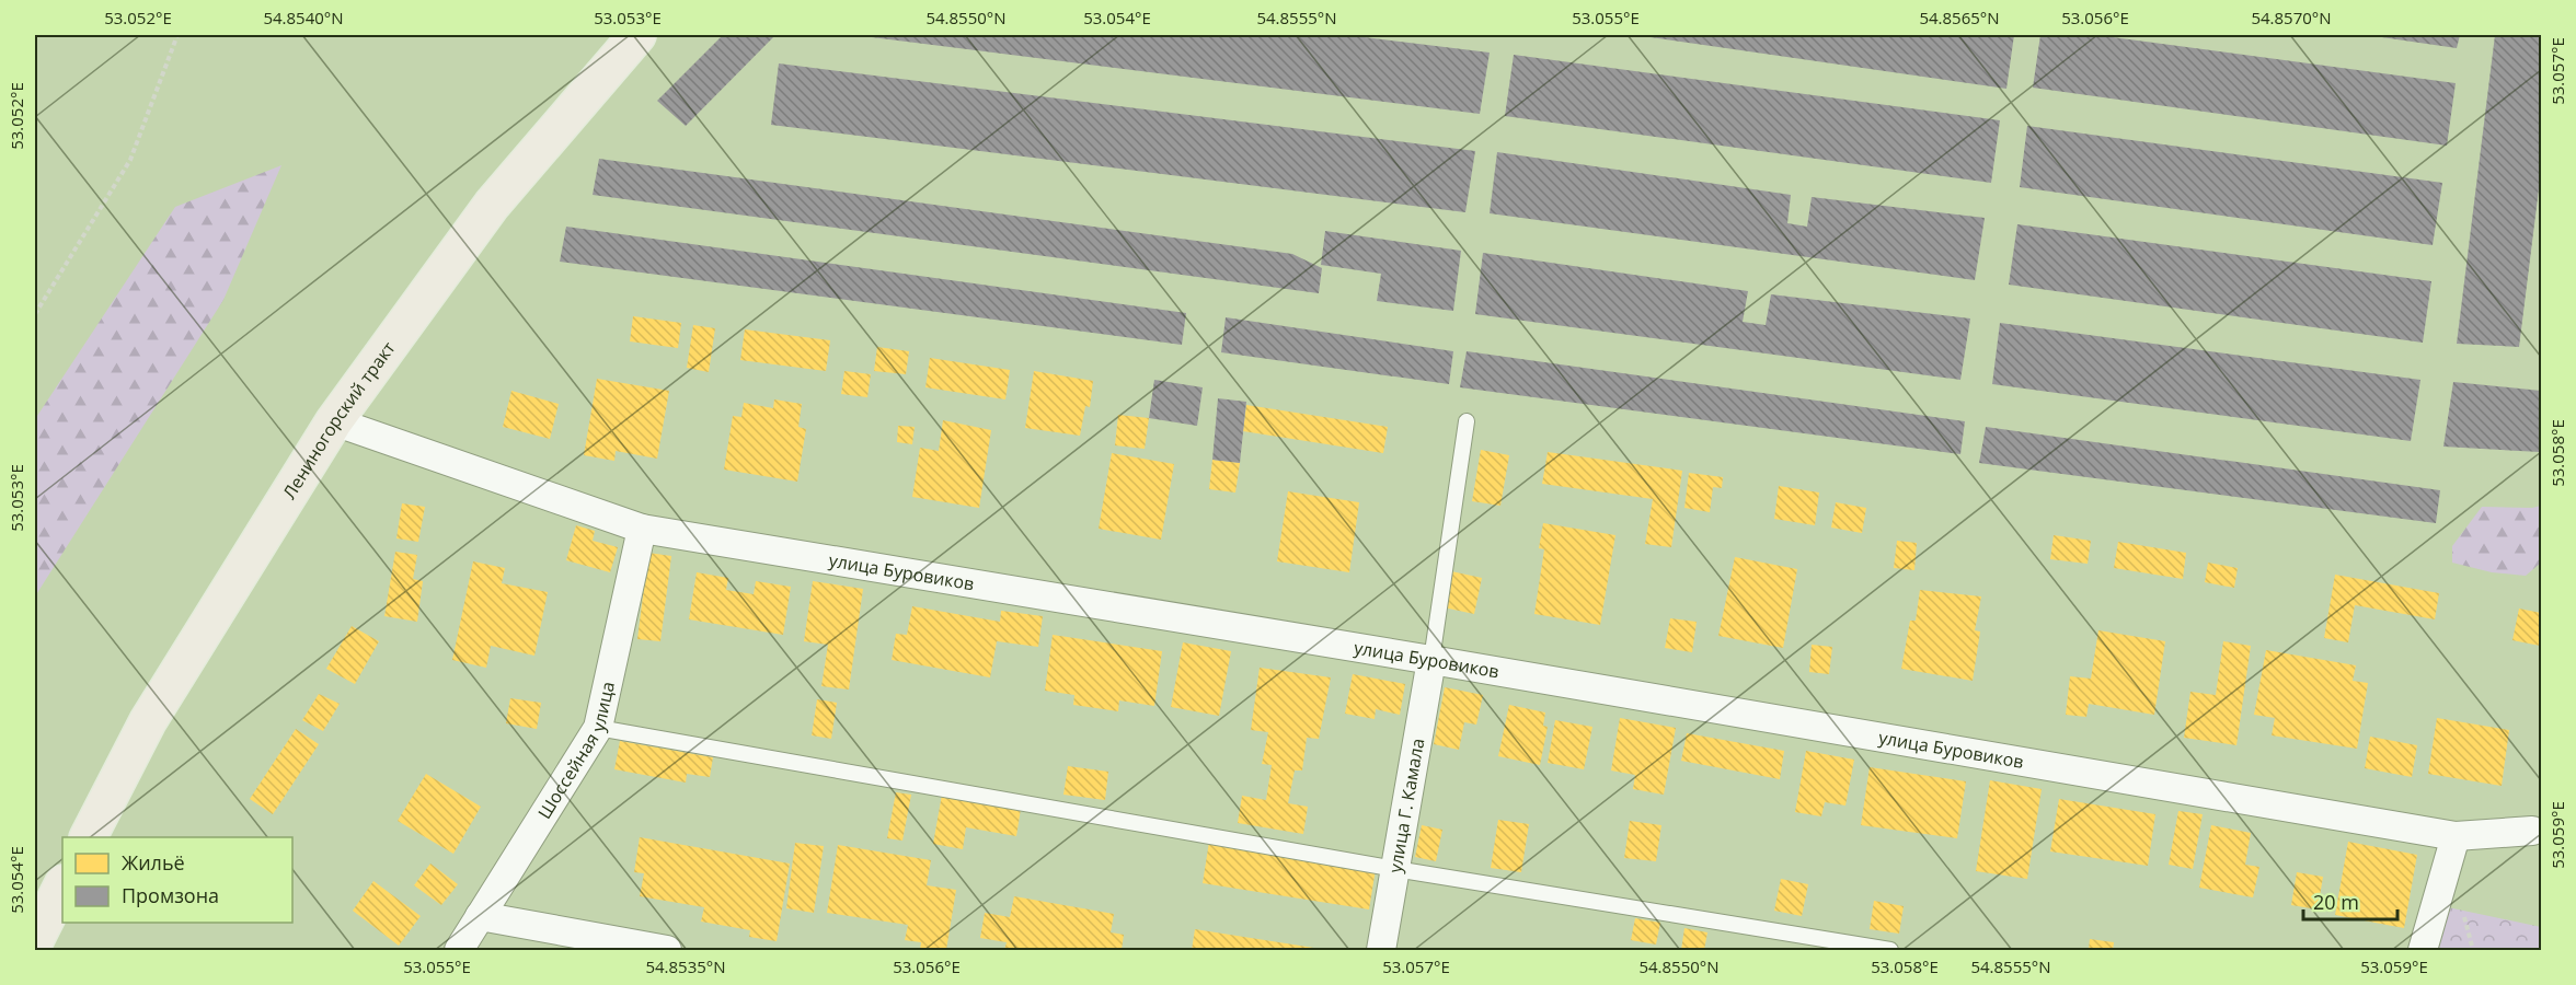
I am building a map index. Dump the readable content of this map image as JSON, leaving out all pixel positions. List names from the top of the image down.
{
  "streets": {
    "main road": ["Лениногорский тракт"],
    "street": ["улица Буровиков", "Шоссейная улица", "улица Г. Камала"]
  },
  "crossings": [
    ["Лениногорский тракт", "улица Буровиков"],
    ["улица Буровиков", "Шоссейная улица"],
    ["улица Буровиков", "улица Г. Камала"]
  ],
  "legend": ["Жильё", "Промзона"],
  "scale_bar": "20 m",
  "coordinates": [
    "53.052°E",
    "54.8540°N",
    "53.053°E",
    "54.8550°N",
    "53.054°E",
    "54.8555°N",
    "53.055°E",
    "54.8565°N",
    "53.056°E",
    "54.8570°N",
    "53.057°E",
    "53.058°E",
    "53.059°E",
    "54.8535°N"
  ]
}
